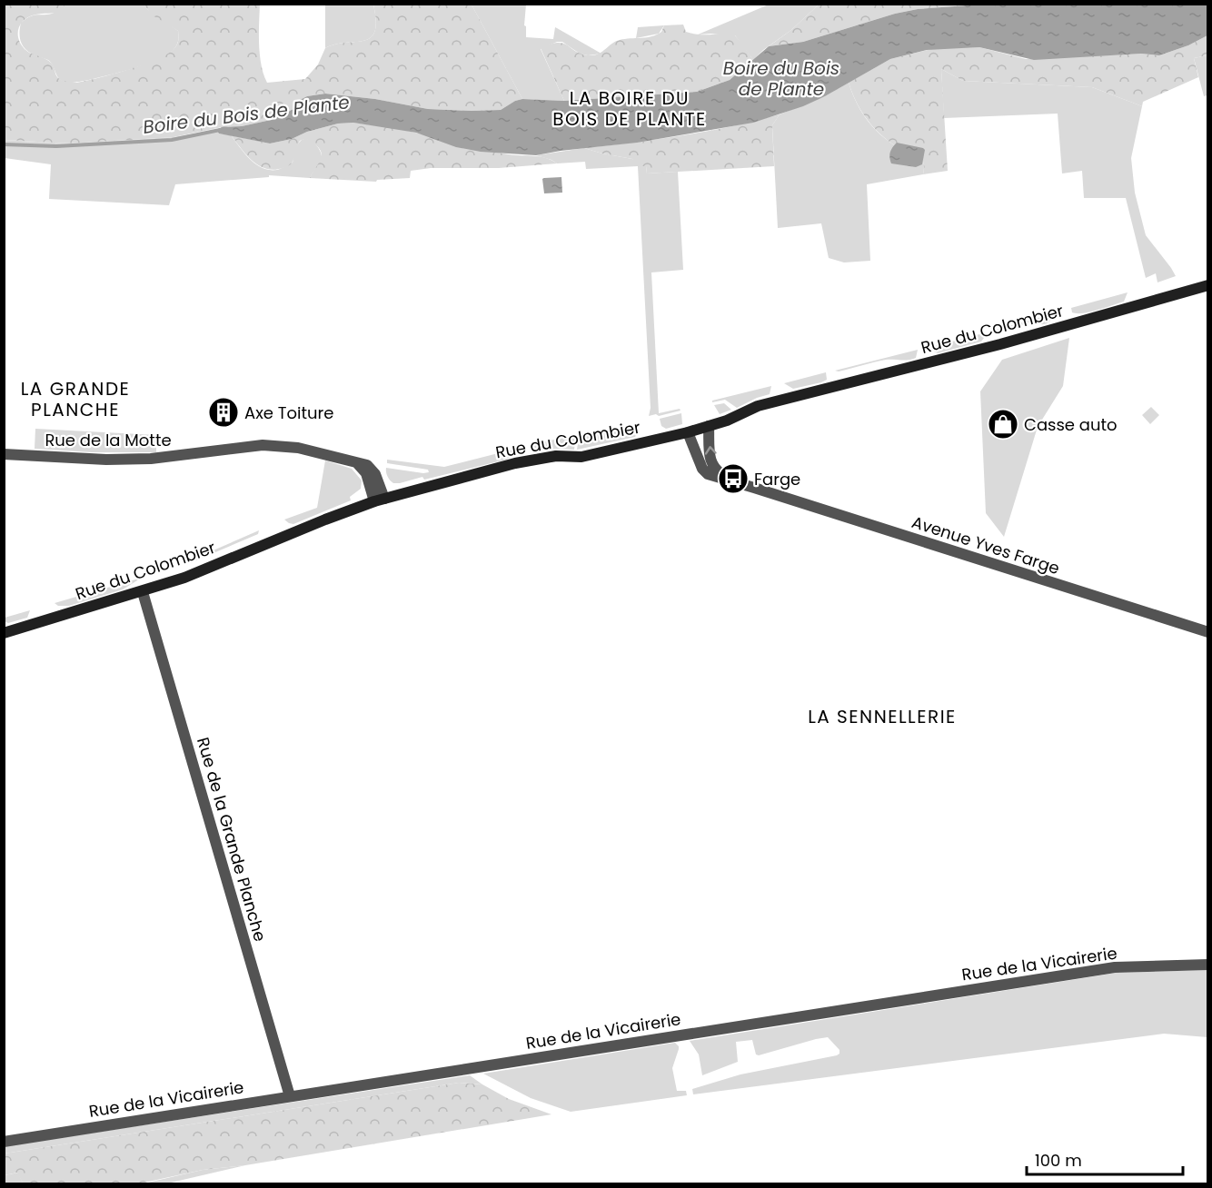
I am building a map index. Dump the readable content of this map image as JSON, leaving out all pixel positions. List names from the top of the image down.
{
  "streets": {
    "main road": ["Rue du Colombier"],
    "street": [
      "Rue de la Motte",
      "Avenue Yves Farge",
      "Rue de la Grande Planche",
      "Rue de la Vicairerie"
    ]
  },
  "crossings": [
    ["Rue du Colombier", "Rue de la Motte"],
    ["Rue du Colombier", "Avenue Yves Farge"],
    ["Rue du Colombier", "Rue de la Grande Planche"],
    ["Rue de la Grande Planche", "Rue de la Vicairerie"]
  ],
  "districts": ["LA BOIRE DU BOIS DE PLANTE", "LA GRANDE PLANCHE", "LA SENNELLERIE"],
  "water": ["Boire du Bois de Plante"],
  "places": {
    "building": ["Axe Toiture"],
    "shop": ["Casse auto"],
    "bus stop": ["Farge"]
  },
  "scale_bar": "100 m"
}
